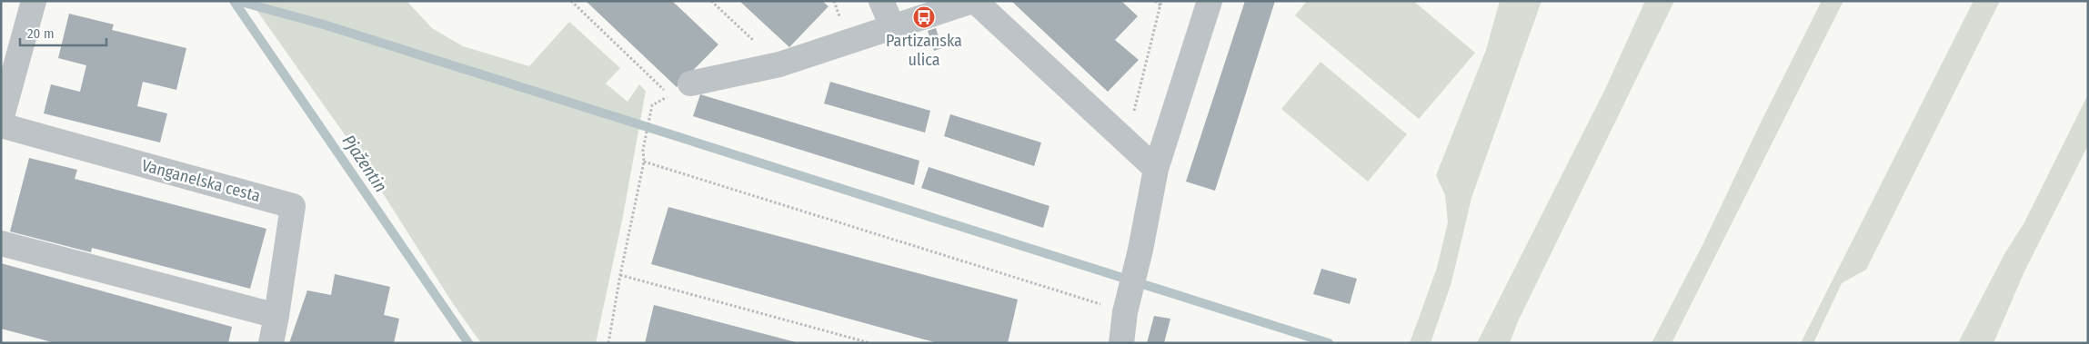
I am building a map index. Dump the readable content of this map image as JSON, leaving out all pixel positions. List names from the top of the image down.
{
  "streets": {
    "street": ["Vanganelska cesta"]
  },
  "water": ["Pjažentin"],
  "places": {
    "bus stop": ["Partizanska ulica"]
  },
  "scale_bar": "20 m"
}
